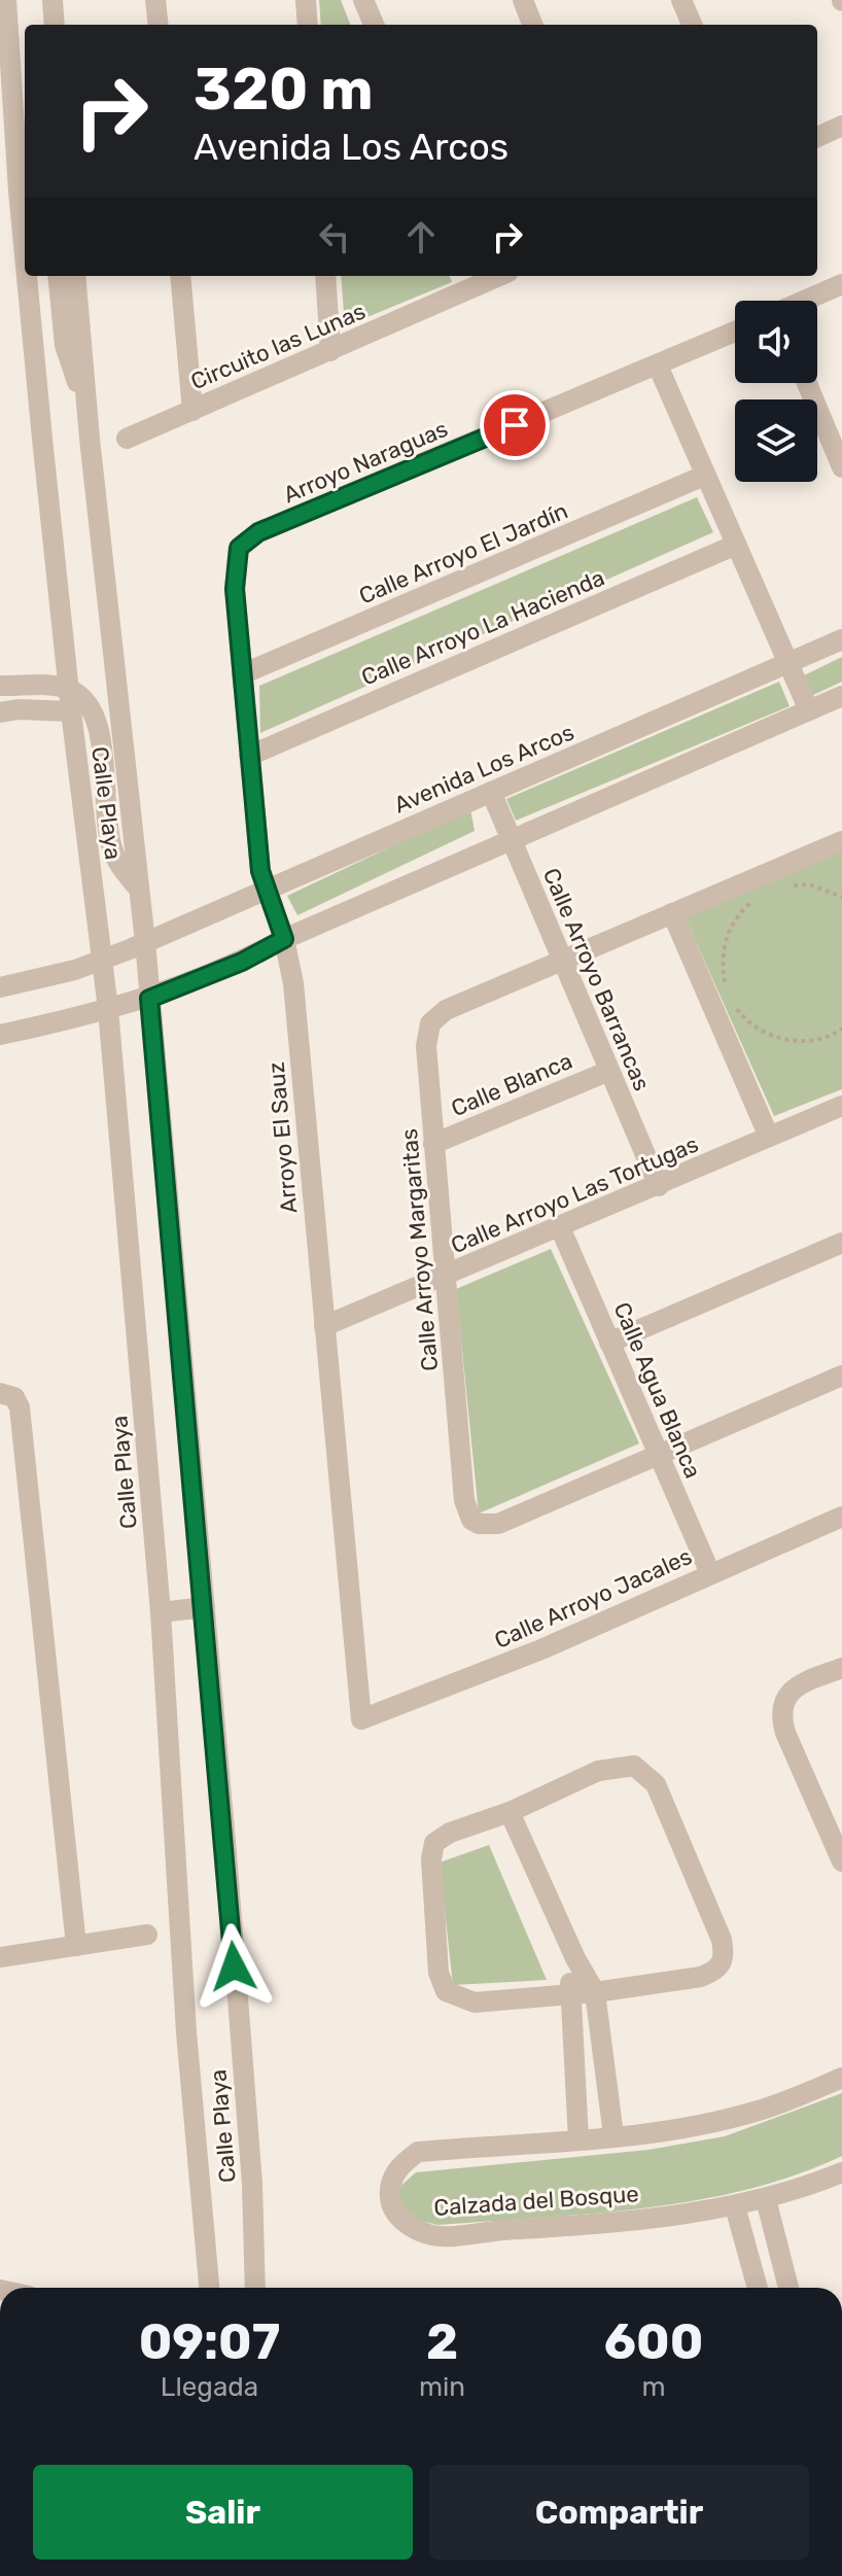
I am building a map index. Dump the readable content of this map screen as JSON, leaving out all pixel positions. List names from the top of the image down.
{
  "streets": {
    "street": [
      "Circuito las Lunas",
      "Arroyo Naraguas",
      "Calle Arroyo El Jardín",
      "Calle Arroyo La Hacienda",
      "Avenida Los Arcos",
      "Calle Playa",
      "Calle Arroyo Barrancas",
      "Calle Blanca",
      "Arroyo El Sauz",
      "Calle Arroyo Las Tortugas",
      "Calle Arroyo Margaritas",
      "Calle Agua Blanca",
      "Calle Arroyo Jacales",
      "Calzada del Bosque"
    ]
  },
  "crossings": [
    ["Arroyo Naraguas", "Arroyo El Sauz"],
    ["Calle Arroyo El Jardín", "Arroyo El Sauz"],
    ["Calle Arroyo La Hacienda", "Arroyo El Sauz"],
    ["Avenida Los Arcos", "Calle Playa"],
    ["Avenida Los Arcos", "Calle Arroyo Barrancas"],
    ["Avenida Los Arcos", "Arroyo El Sauz"],
    ["Calle Arroyo Barrancas", "Calle Blanca"],
    ["Calle Arroyo Barrancas", "Calle Arroyo Las Tortugas"],
    ["Calle Arroyo Barrancas", "Calle Arroyo Margaritas"],
    ["Calle Blanca", "Calle Arroyo Margaritas"],
    ["Arroyo El Sauz", "Calle Arroyo Las Tortugas"],
    ["Arroyo El Sauz", "Calle Arroyo Jacales"],
    ["Calle Arroyo Las Tortugas", "Calle Arroyo Margaritas"],
    ["Calle Arroyo Las Tortugas", "Calle Agua Blanca"],
    ["Calle Arroyo Margaritas", "Calle Agua Blanca"],
    ["Calle Agua Blanca", "Calle Arroyo Jacales"]
  ],
  "page": {
    "turn": ["320 m", "Avenida Los Arcos"],
    "eta": [
      "09:07",
      "Llegada",
      "2",
      "min",
      "600",
      "m"
    ],
    "buttons": ["Salir", "Compartir"]
  }
}
